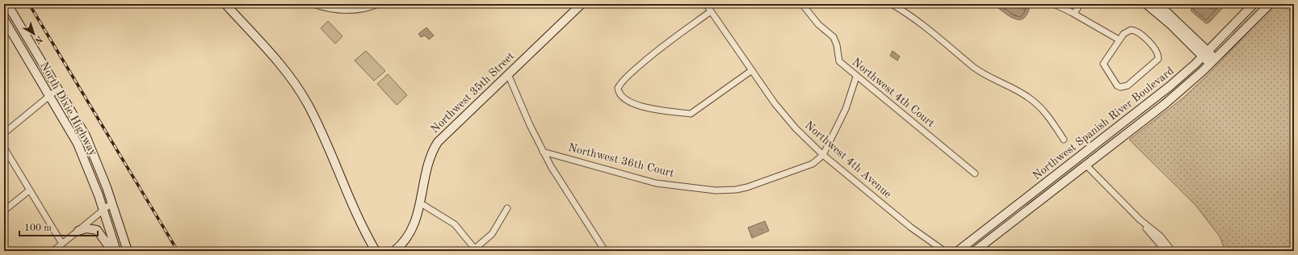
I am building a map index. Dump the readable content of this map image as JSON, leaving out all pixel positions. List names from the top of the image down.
{
  "streets": {
    "main road": ["Northwest 35th Street", "North Dixie Highway", "Northwest Spanish River Boulevard"],
    "street": ["Northwest 4th Court", "Northwest 4th Avenue", "Northwest 36th Court"]
  },
  "crossings": [
    ["Northwest 4th Avenue", "Northwest 36th Court"]
  ],
  "scale_bar": "100 m",
  "north": "bottom right"
}
